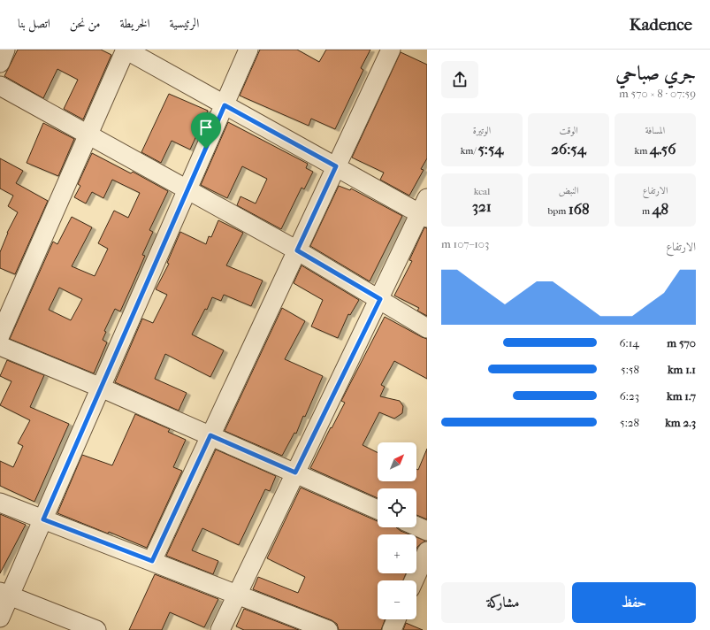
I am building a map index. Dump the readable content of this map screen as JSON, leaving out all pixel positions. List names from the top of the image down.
{
  "north": "top right",
  "page": {
    "header": "Kadence",
    "nav": [
      "الرئيسية",
      "الخريطة",
      "من نحن",
      "اتصل بنا"
    ],
    "heading": ["جري صباحي", "07:59 · 8 × 570 m"],
    "stats": [
      ["المسافة", "4.56 km"],
      ["الوقت", "26:54"],
      ["الوتيرة", "5:54 /km"],
      ["الارتفاع", "48 m"],
      ["النبض", "168 bpm"],
      ["kcal", "321"]
    ],
    "chart": ["الارتفاع", "103–107 m"],
    "list": [
      {
        "name": "570 m",
        "note": "6:14"
      },
      {
        "name": "1.1 km",
        "note": "5:58"
      },
      {
        "name": "1.7 km",
        "note": "6:23"
      },
      {
        "name": "2.3 km",
        "note": "5:28"
      }
    ],
    "map_buttons": ["+", "−"],
    "buttons": ["حفظ", "مشاركة"]
  }
}
